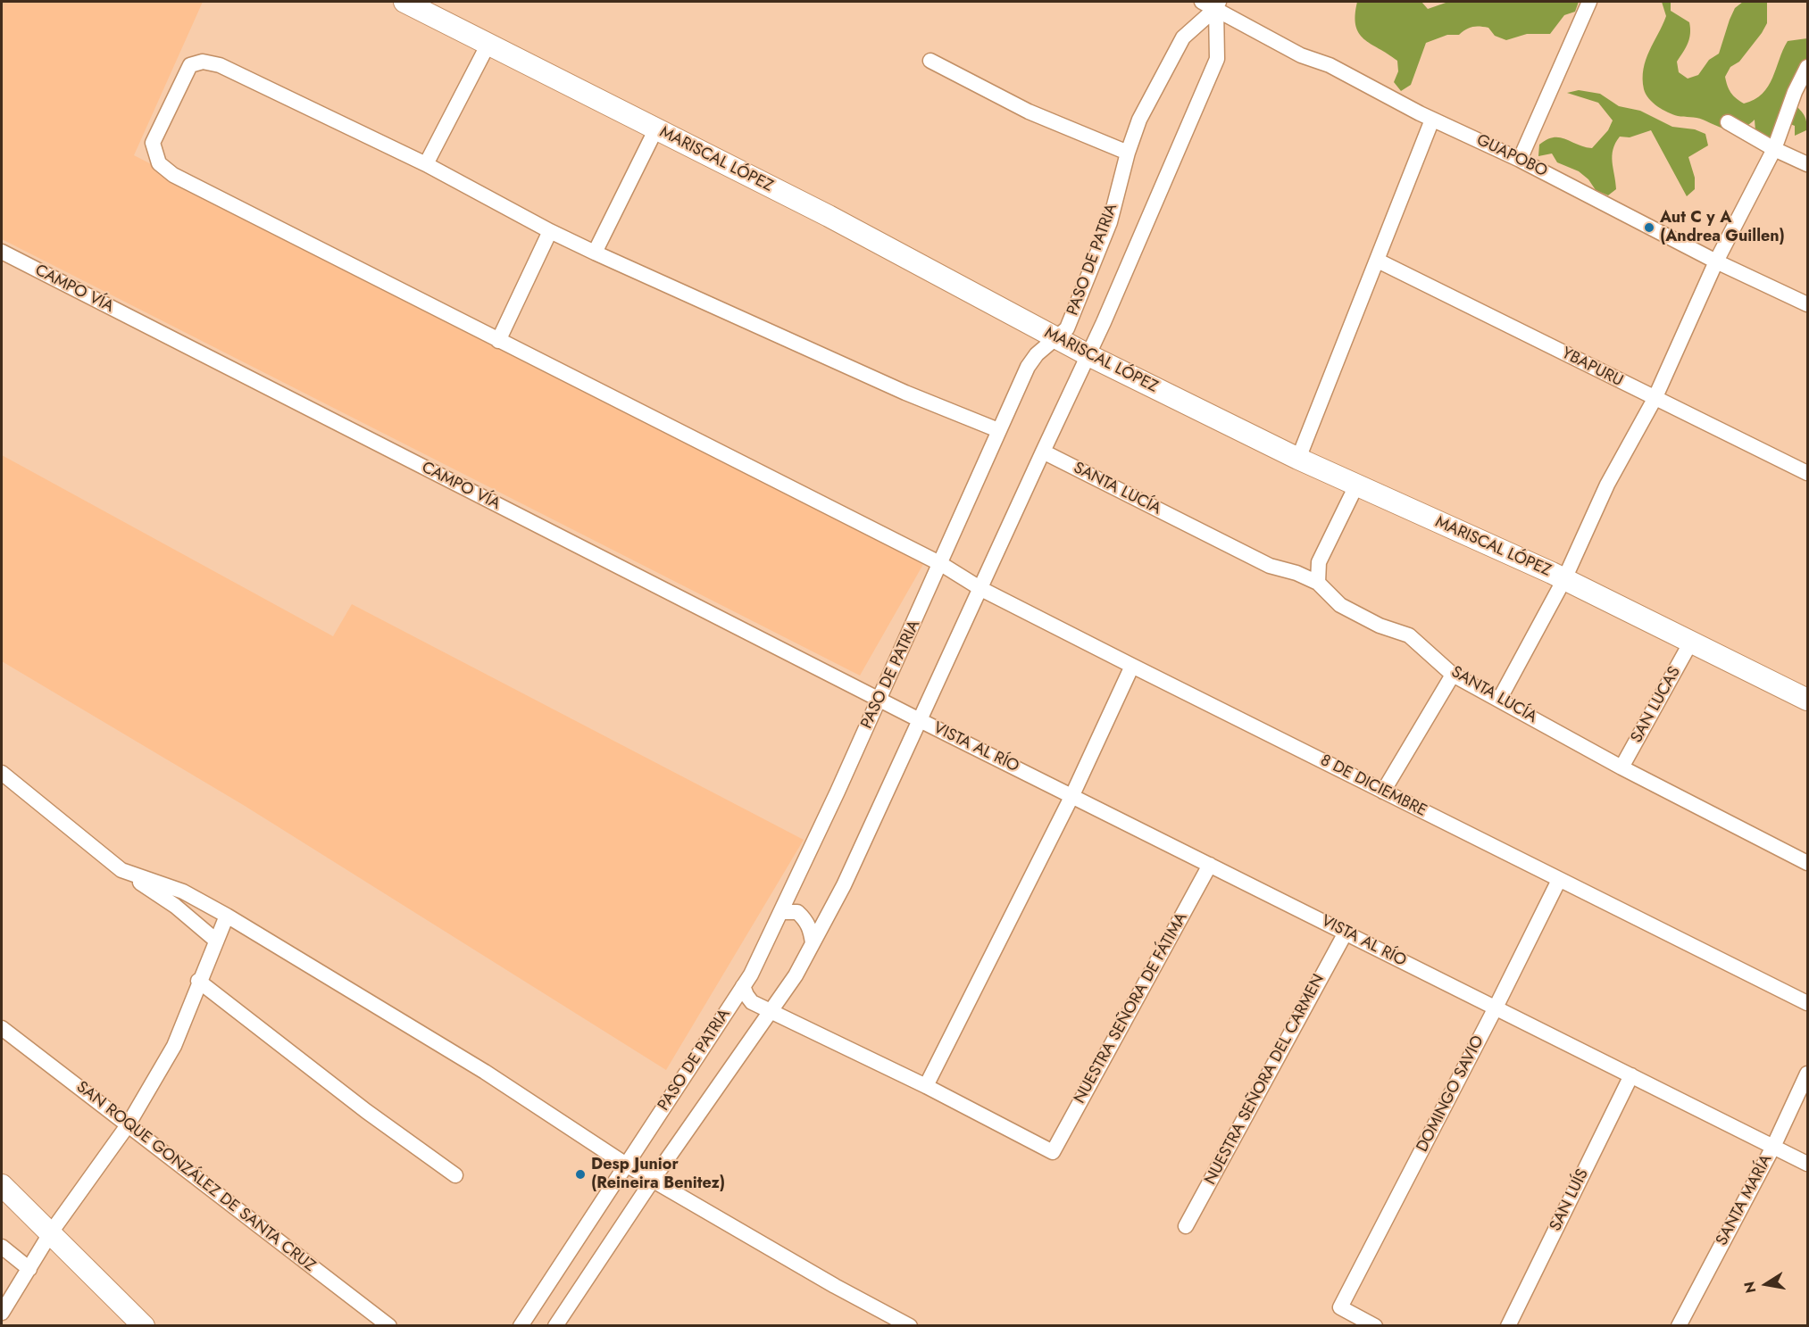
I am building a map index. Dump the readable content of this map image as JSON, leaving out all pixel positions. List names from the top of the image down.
{
  "streets": {
    "street": [
      "GUAPOBO",
      "MARISCAL LÓPEZ",
      "PASO DE PATRIA",
      "CAMPO VÍA",
      "YBAPURU",
      "SANTA LUCÍA",
      "SAN LUCAS",
      "VISTA AL RÍO",
      "8 DE DICIEMBRE",
      "NUESTRA SEÑORA DE FÁTIMA",
      "NUESTRA SEÑORA DEL CARMEN",
      "DOMINGO SAVIO",
      "SAN ROQUE GONZÁLEZ DE SANTA CRUZ",
      "SAN LUÍS",
      "SANTA MARÍA"
    ]
  },
  "crossings": [
    ["GUAPOBO", "PASO DE PATRIA"],
    ["MARISCAL LÓPEZ", "PASO DE PATRIA"],
    ["MARISCAL LÓPEZ", "SAN LUCAS"],
    ["PASO DE PATRIA", "CAMPO VÍA"],
    ["PASO DE PATRIA", "SANTA LUCÍA"],
    ["PASO DE PATRIA", "VISTA AL RÍO"],
    ["PASO DE PATRIA", "8 DE DICIEMBRE"],
    ["CAMPO VÍA", "VISTA AL RÍO"],
    ["SANTA LUCÍA", "SAN LUCAS"],
    ["VISTA AL RÍO", "NUESTRA SEÑORA DE FÁTIMA"],
    ["VISTA AL RÍO", "NUESTRA SEÑORA DEL CARMEN"],
    ["VISTA AL RÍO", "DOMINGO SAVIO"],
    ["VISTA AL RÍO", "SAN LUÍS"],
    ["VISTA AL RÍO", "SANTA MARÍA"],
    ["8 DE DICIEMBRE", "DOMINGO SAVIO"]
  ],
  "places": ["Aut C y A (Andrea Guillen)", "Desp Junior (Reineira Benitez)"],
  "north": "left"
}
